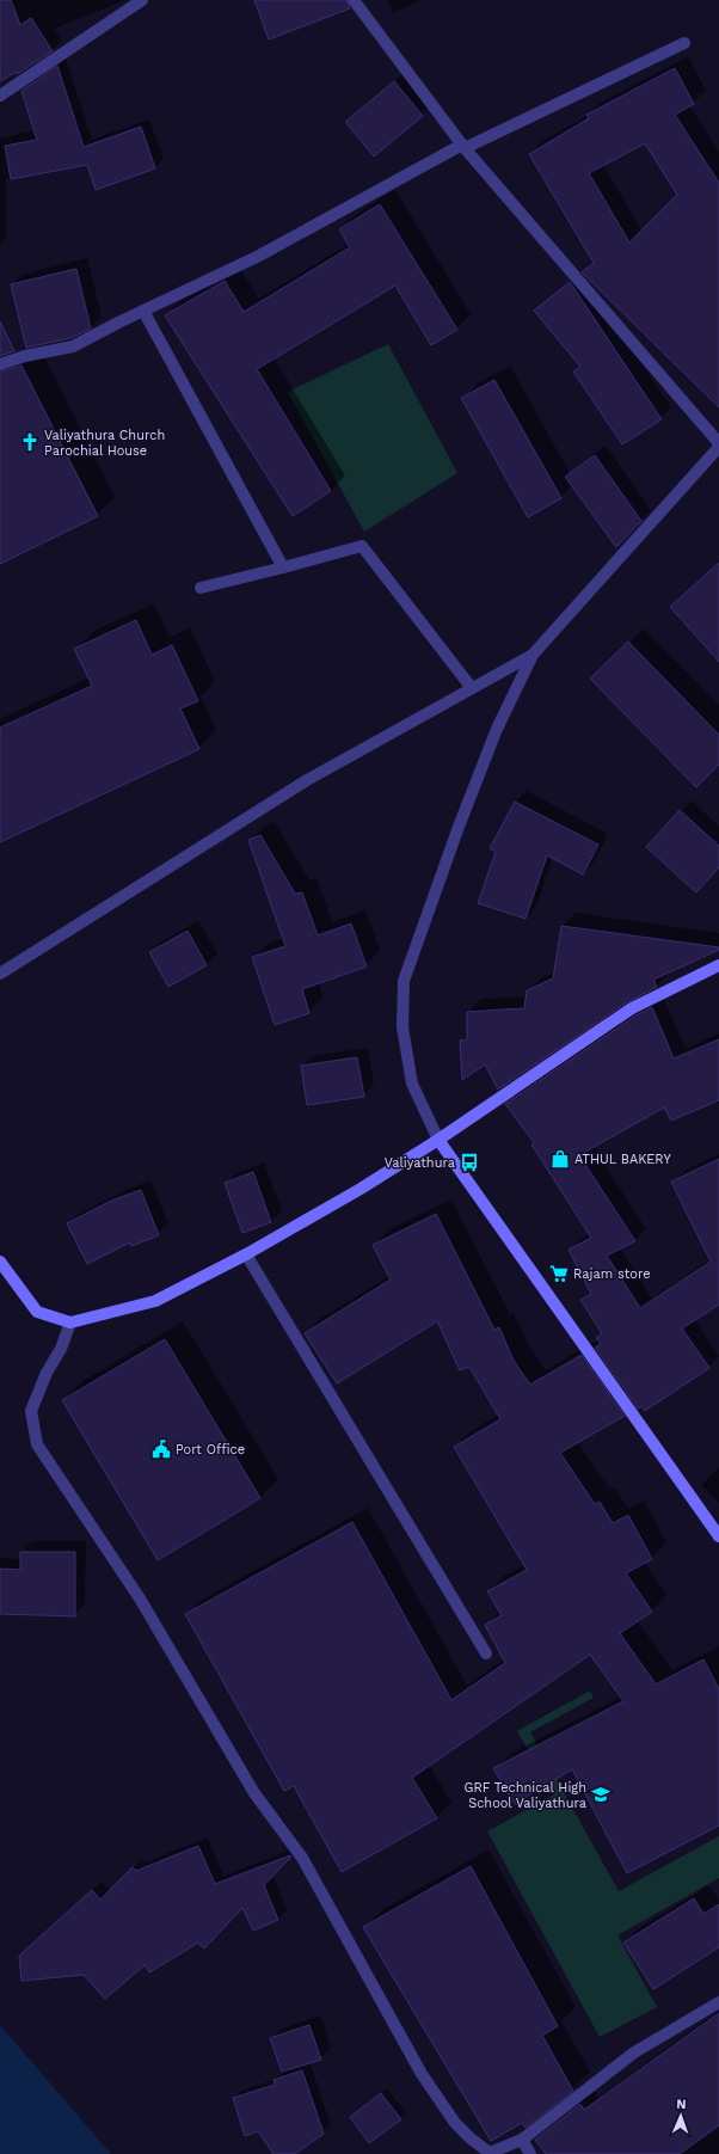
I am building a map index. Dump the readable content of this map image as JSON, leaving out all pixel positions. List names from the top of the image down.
{
  "places": {
    "church": ["Valiyathura Church Parochial House"],
    "shop": ["ATHUL BAKERY"],
    "bus stop": ["Valiyathura"],
    "supermarket": ["Rajam store"],
    "public building": ["Port Office"],
    "school or university": ["GRF Technical High School Valiyathura"]
  },
  "north": "top"
}
